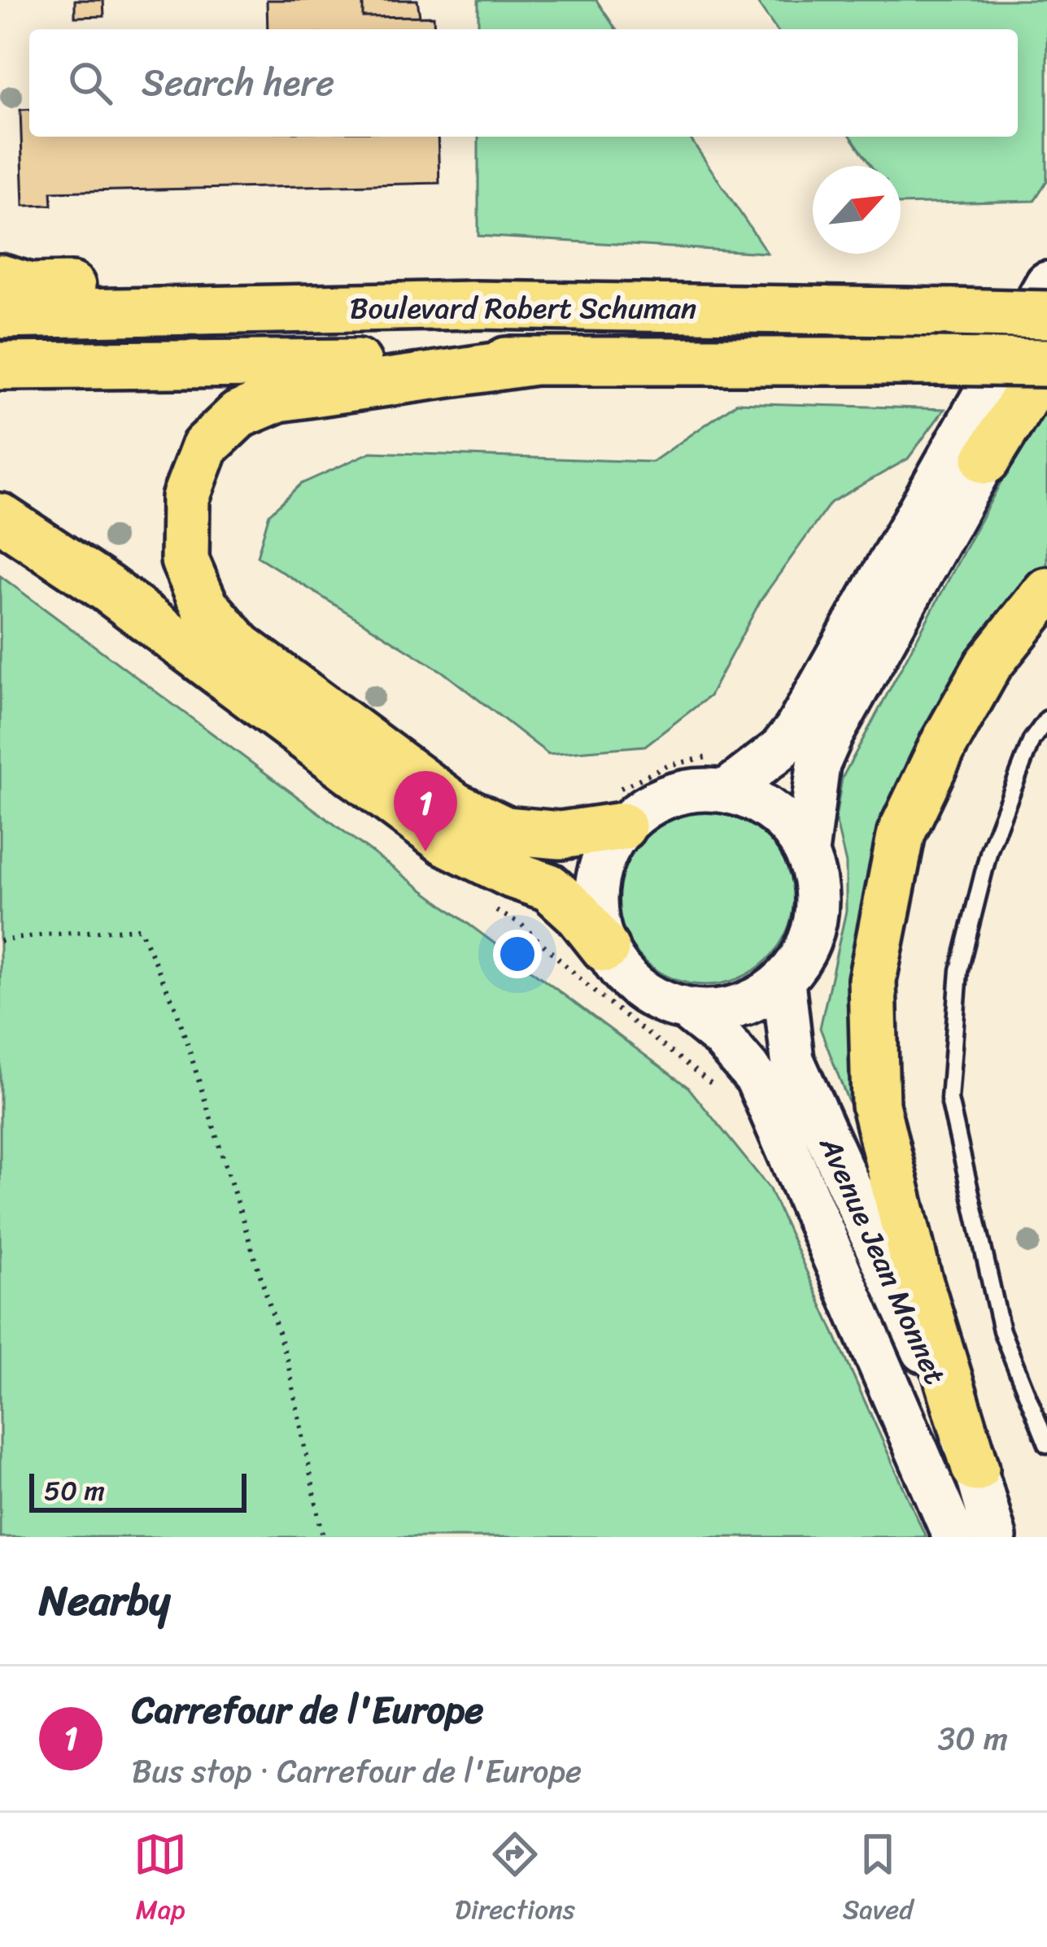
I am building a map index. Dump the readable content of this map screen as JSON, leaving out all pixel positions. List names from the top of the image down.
{
  "streets": {
    "main road": ["Boulevard Robert Schuman", "Avenue Jean Monnet"]
  },
  "scale_bar": "50 m",
  "north": "top right",
  "page": {
    "search": "Search here",
    "pins": "1",
    "scale": "50 m",
    "heading": "Nearby",
    "list": [
      {
        "mark": "1",
        "name": "Carrefour de l'Europe",
        "note": "Bus stop · Carrefour de l'Europe",
        "value": "30 m"
      }
    ],
    "nav": ["Map", "Directions", "Saved"]
  }
}
